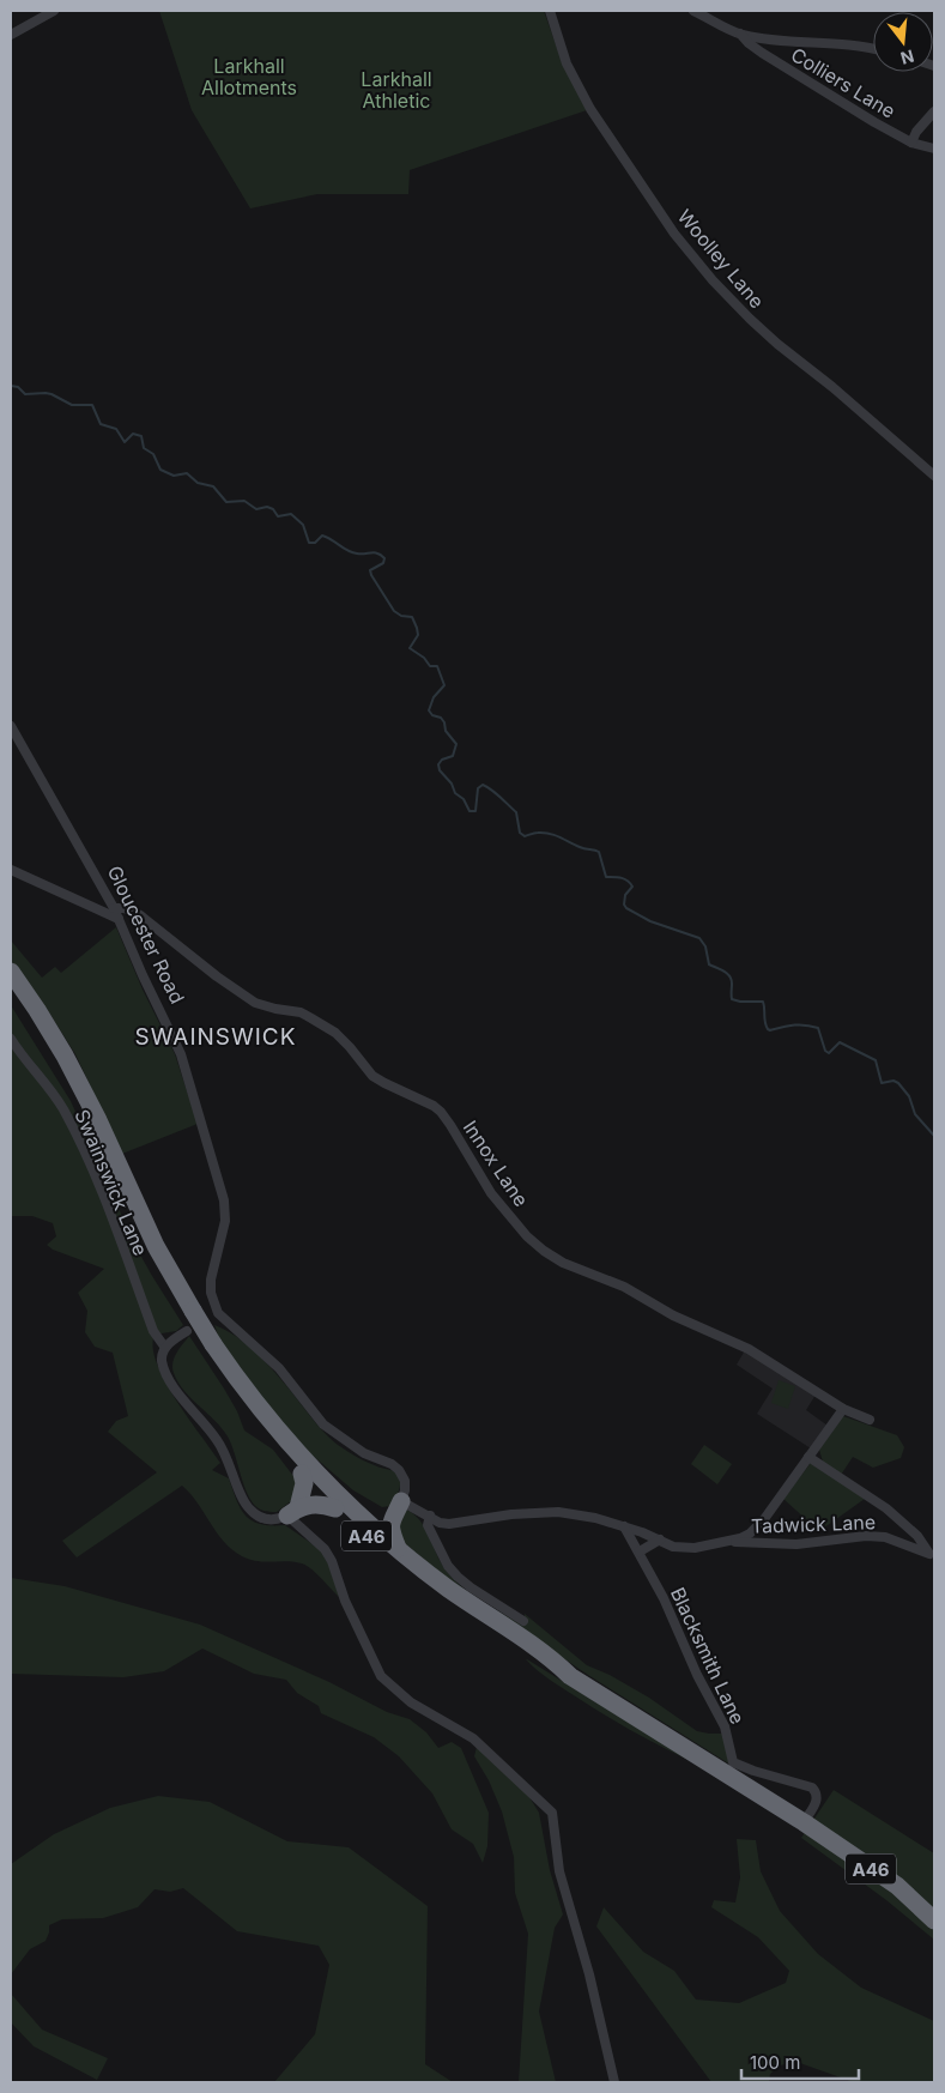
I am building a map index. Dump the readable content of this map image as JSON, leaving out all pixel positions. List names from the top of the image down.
{
  "streets": {
    "highway": ["A46"],
    "street": [
      "Colliers Lane",
      "Woolley Lane",
      "Gloucester Road",
      "Innox Lane",
      "Swainswick Lane",
      "Tadwick Lane",
      "Blacksmith Lane"
    ]
  },
  "crossings": [
    ["Gloucester Road", "Innox Lane"],
    ["Innox Lane", "Tadwick Lane"],
    ["Tadwick Lane", "Blacksmith Lane"],
    ["A46", "Blacksmith Lane"]
  ],
  "districts": ["SWAINSWICK"],
  "parks": ["Larkhall Allotments", "Larkhall Athletic"],
  "scale_bar": "100 m",
  "north": "bottom"
}
